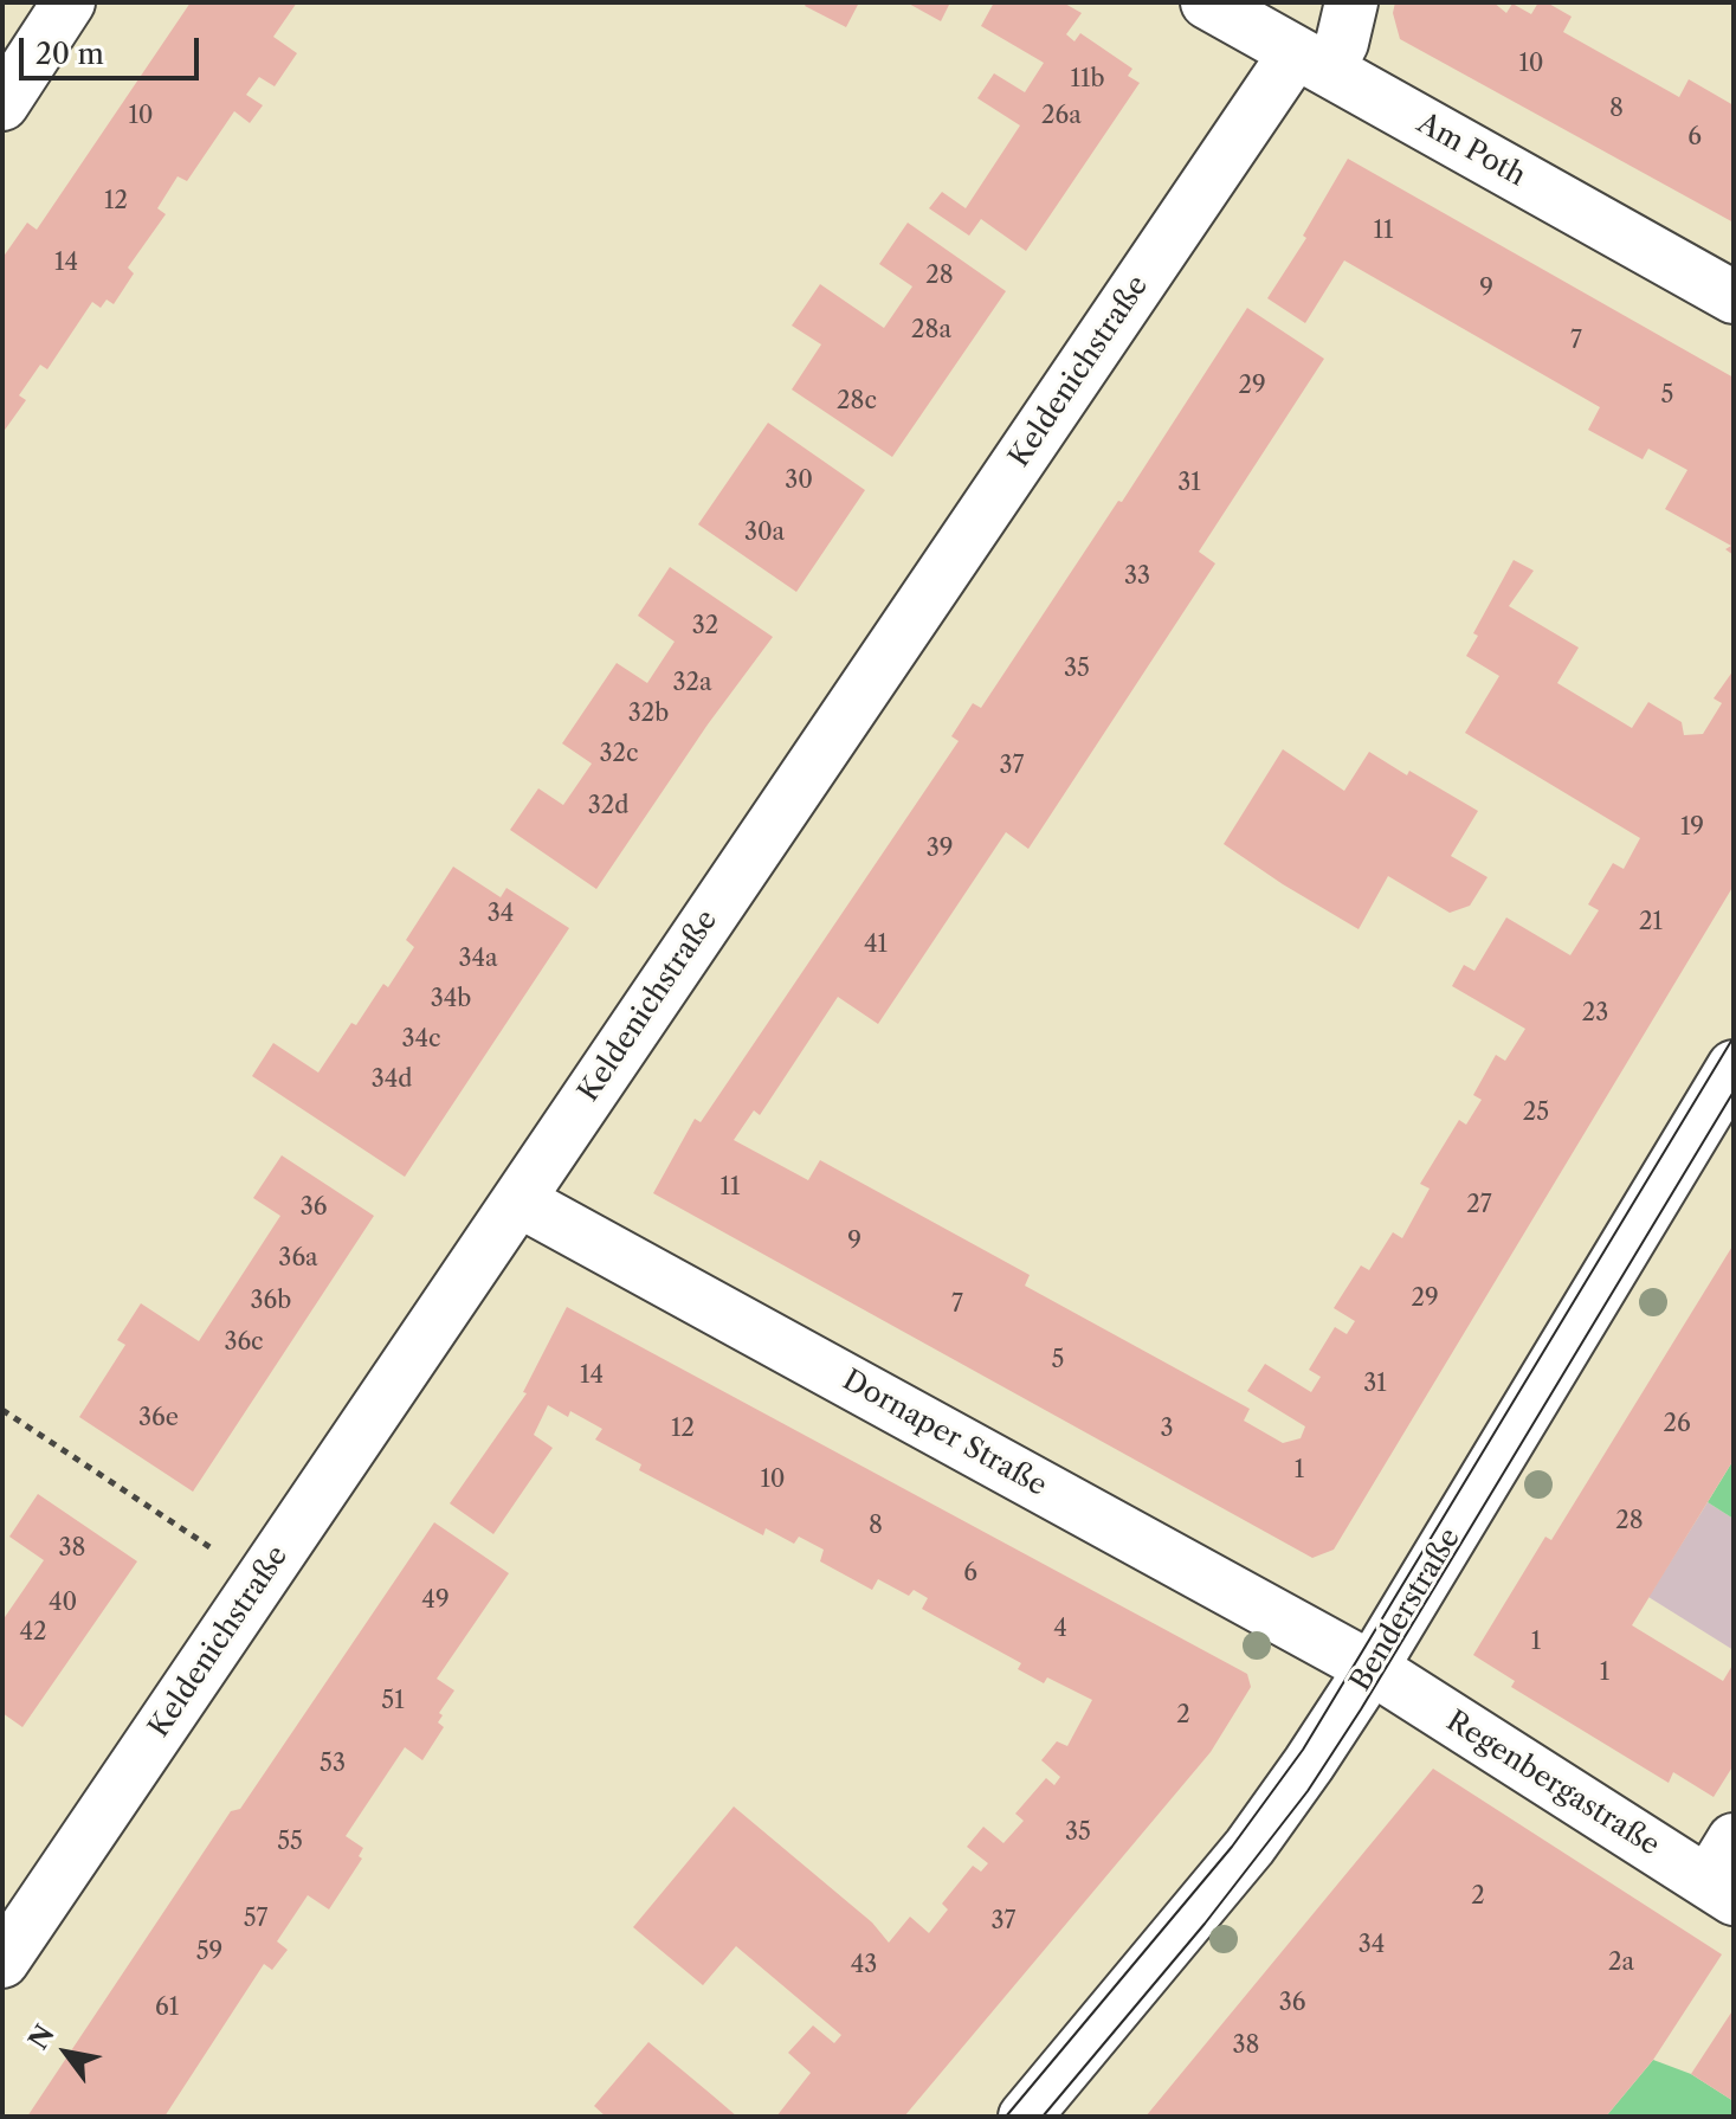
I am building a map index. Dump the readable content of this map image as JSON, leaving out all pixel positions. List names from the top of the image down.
{
  "streets": {
    "street": [
      "Am Poth",
      "Keldenichstraße",
      "Dornaper Straße",
      "Benderstraße",
      "Regenbergastraße"
    ]
  },
  "crossings": [
    ["Am Poth", "Keldenichstraße"],
    ["Keldenichstraße", "Dornaper Straße"],
    ["Dornaper Straße", "Benderstraße"],
    ["Dornaper Straße", "Regenbergastraße"],
    ["Benderstraße", "Regenbergastraße"]
  ],
  "house_numbers": [
    "10",
    "11b",
    "8",
    "10",
    "26a",
    "6",
    "12",
    "11",
    "14",
    "28",
    "9",
    "28a",
    "7",
    "29",
    "5",
    "28c",
    "30",
    "31",
    "30a",
    "33",
    "32",
    "35",
    "32a",
    "32b",
    "32c",
    "37",
    "32d",
    "19",
    "39",
    "34",
    "21",
    "41",
    "34a",
    "34b",
    "23",
    "34c",
    "34d",
    "25",
    "11",
    "27",
    "36",
    "9",
    "36a",
    "29",
    "36b",
    "7",
    "36c",
    "5",
    "14",
    "31",
    "36e",
    "26",
    "12",
    "3",
    "1",
    "10",
    "28",
    "8",
    "38",
    "6",
    "49",
    "40",
    "4",
    "42",
    "1",
    "1",
    "51",
    "2",
    "53",
    "35",
    "55",
    "2",
    "57",
    "37",
    "34",
    "59",
    "2a",
    "43",
    "36",
    "61",
    "38"
  ],
  "scale_bar": "20 m",
  "north": "top left"
}
